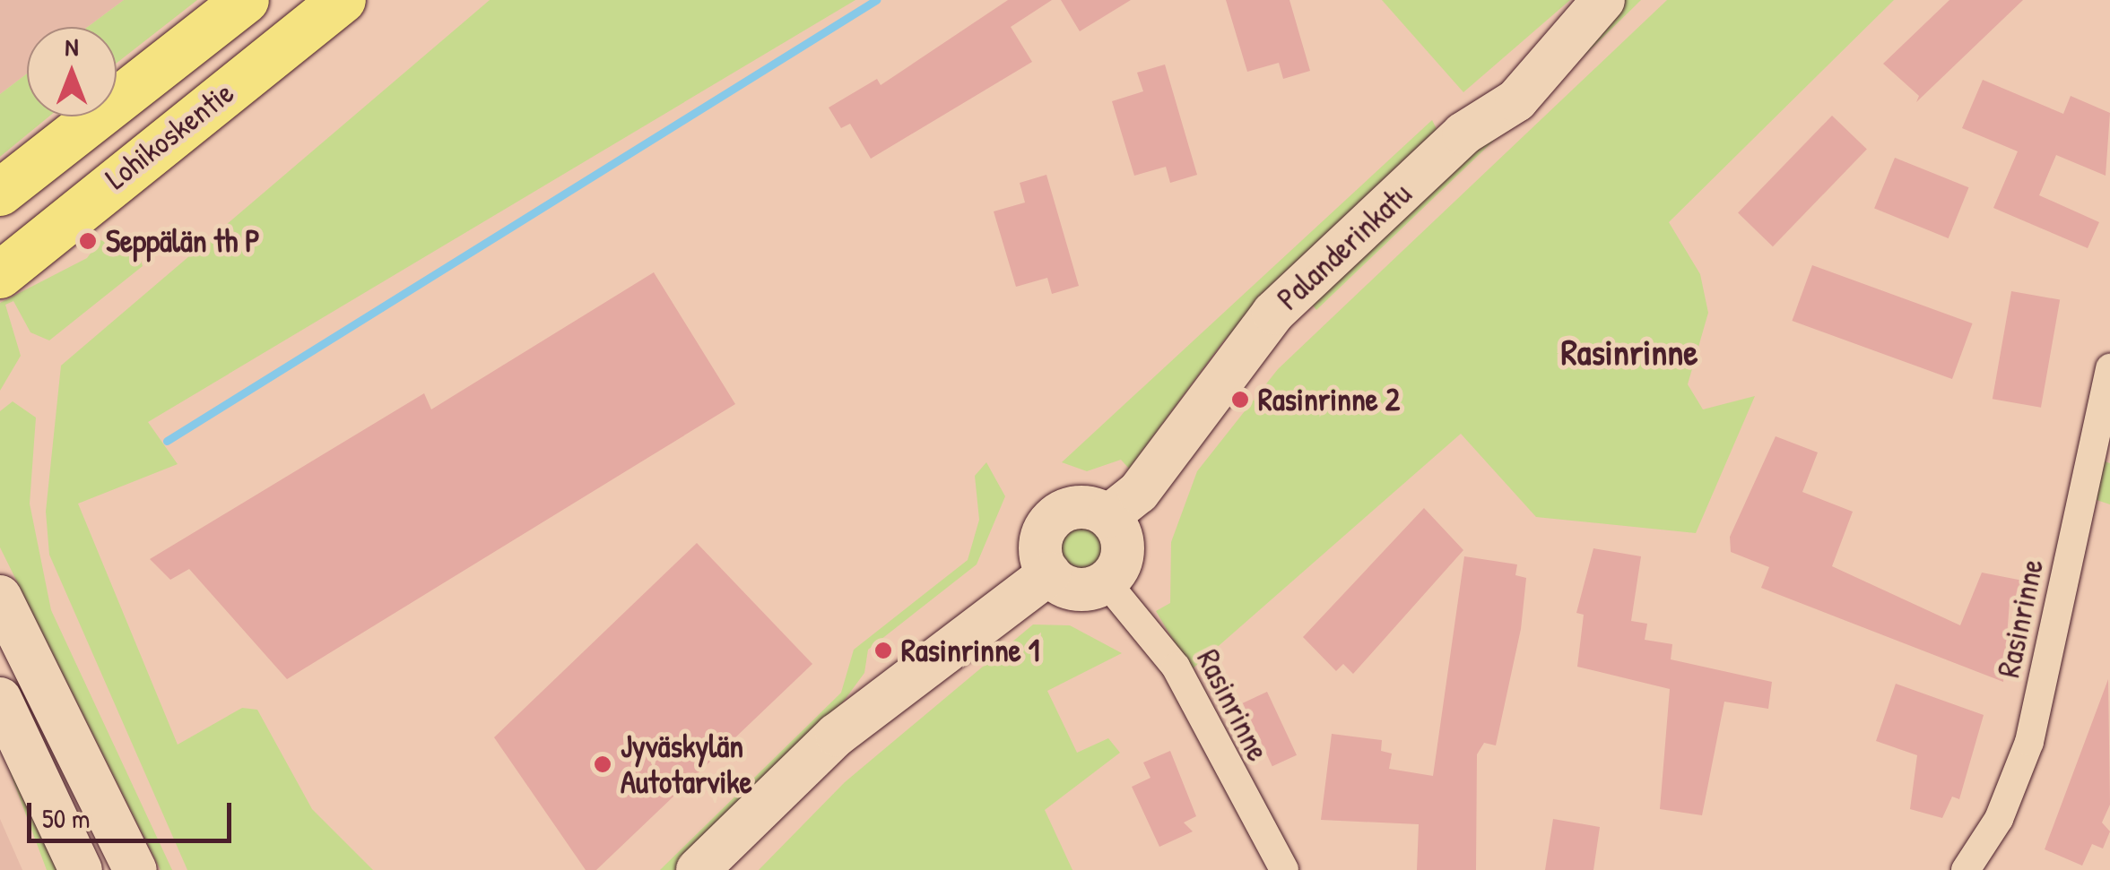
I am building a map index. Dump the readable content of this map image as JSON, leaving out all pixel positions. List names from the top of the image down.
{
  "streets": {
    "main road": ["Lohikoskentie"],
    "street": ["Palanderinkatu", "Rasinrinne"]
  },
  "crossings": [
    ["Palanderinkatu", "Rasinrinne"]
  ],
  "districts": ["Rasinrinne"],
  "places": [
    "Seppälän th P",
    "Rasinrinne 2",
    "Rasinrinne 1",
    "Jyväskylän Autotarvike"
  ],
  "scale_bar": "50 m",
  "north": "top"
}
